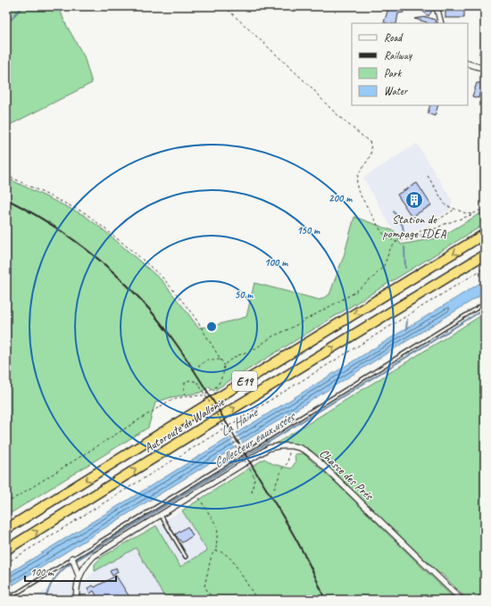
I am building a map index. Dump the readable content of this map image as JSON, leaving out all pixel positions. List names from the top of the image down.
{
  "streets": {
    "highway": ["E19", "Autoroute de Wallonie"],
    "street": ["Chasse des Prés"]
  },
  "water": ["La Haine", "Collecteur eaux usées"],
  "places": {
    "building": ["Station de pompage IDEA"]
  },
  "legend": [
    "Road",
    "Railway",
    "Park",
    "Water"
  ],
  "scale_bar": "100 m",
  "rings": [
    "200 m",
    "150 m",
    "100 m",
    "50 m"
  ]
}
